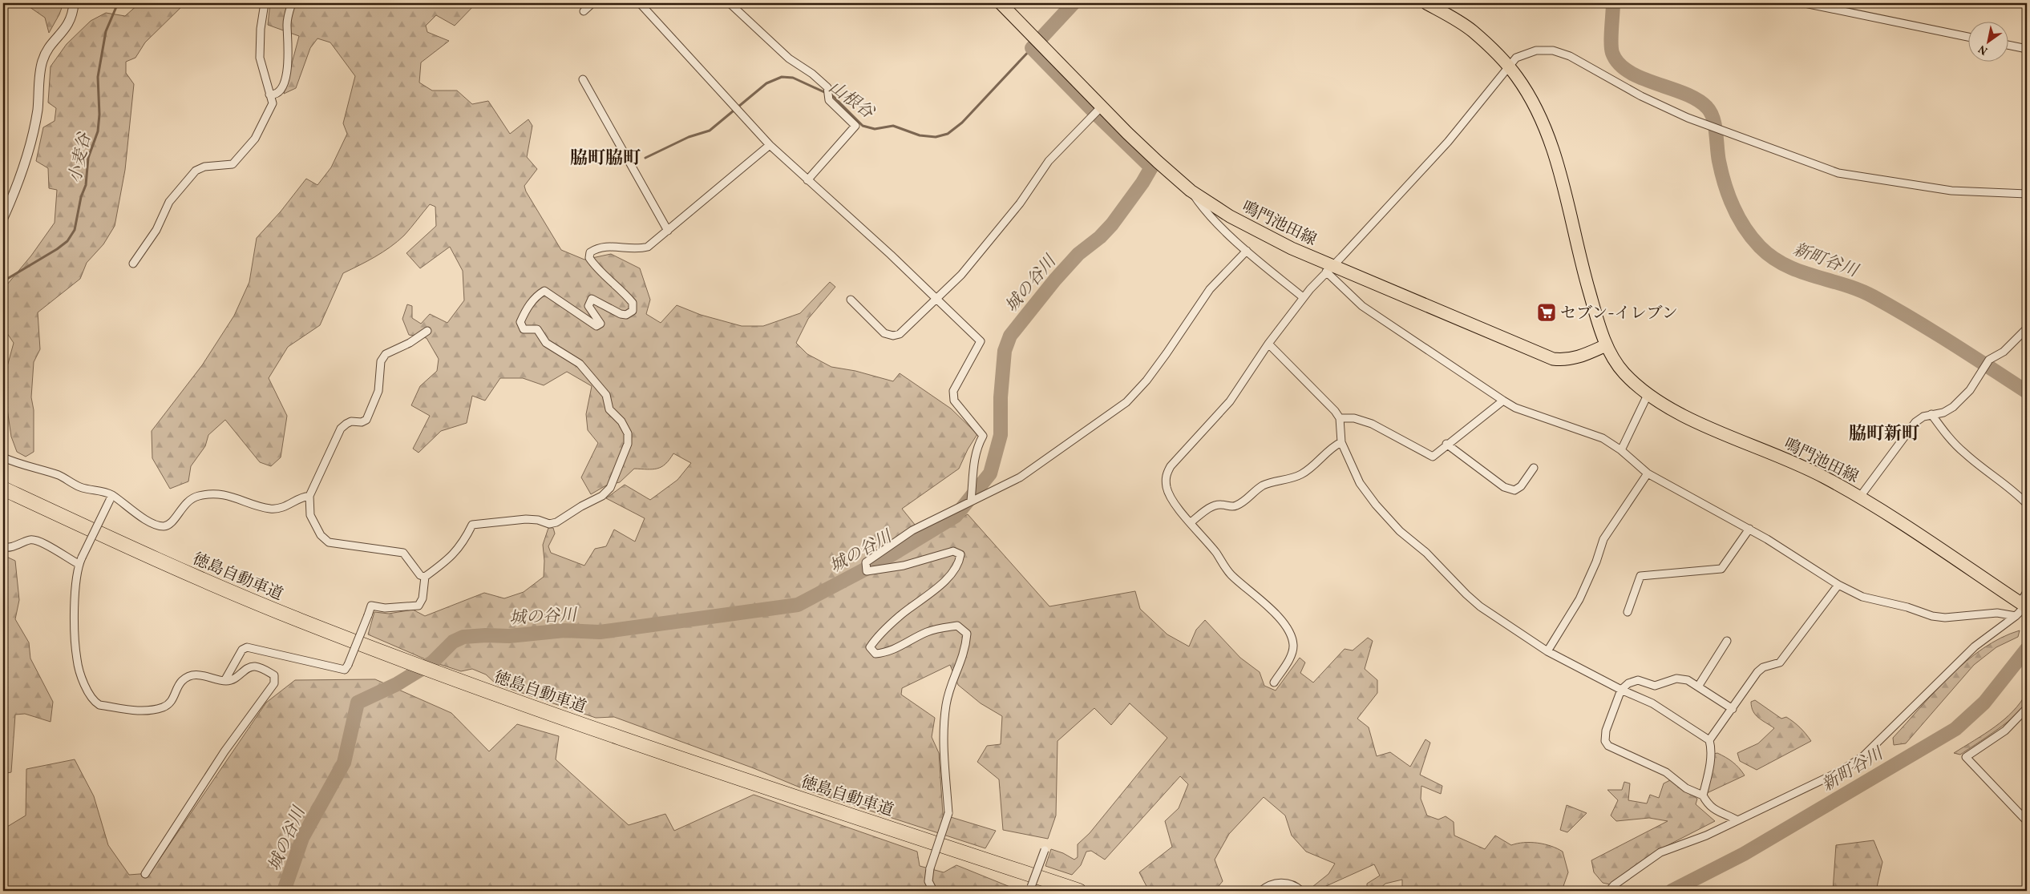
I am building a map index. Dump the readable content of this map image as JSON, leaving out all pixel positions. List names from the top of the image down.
{
  "streets": {
    "highway": ["徳島自動車道"],
    "main road": ["鳴門池田線"]
  },
  "districts": ["脇町脇町", "脇町新町"],
  "water": [
    "山根谷",
    "小麦谷",
    "新町谷川",
    "城の谷川"
  ],
  "places": {
    "supermarket": ["セブン-イレブン"]
  },
  "north": "bottom left"
}
